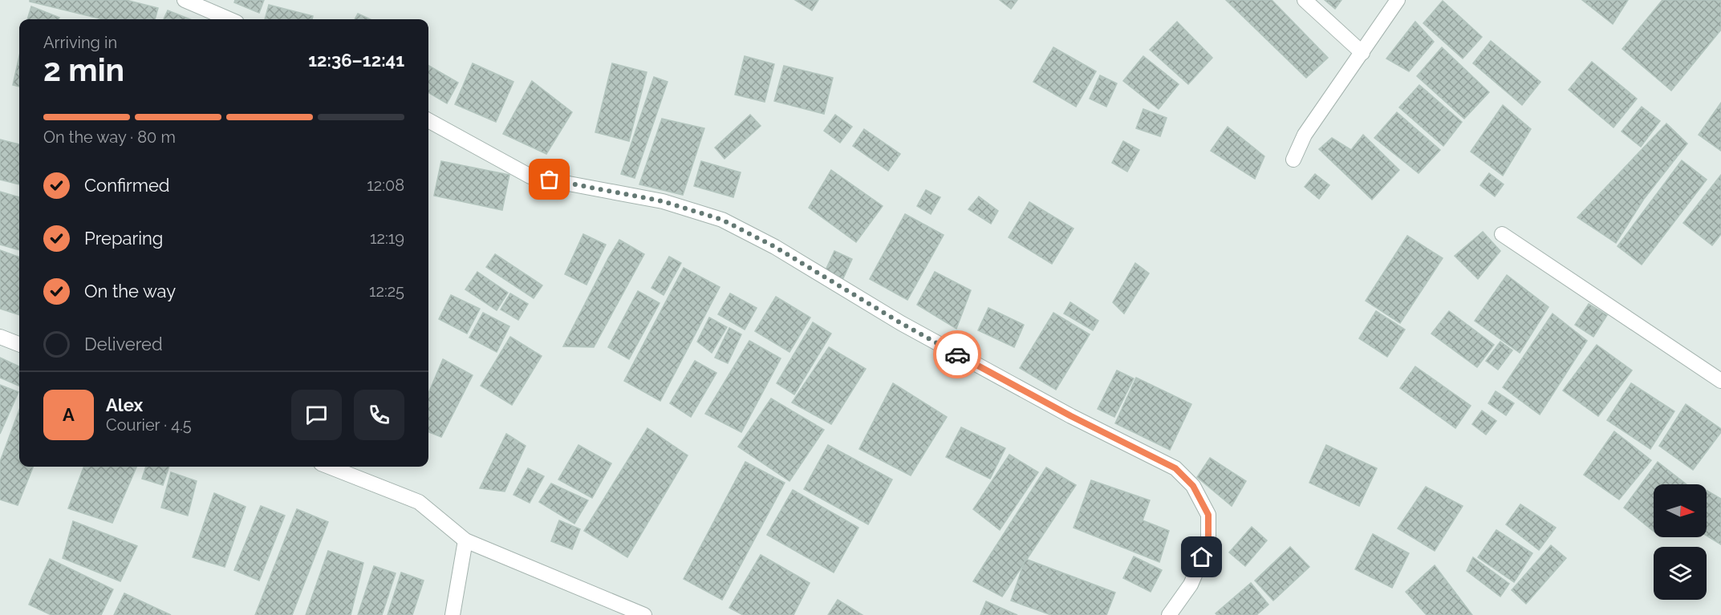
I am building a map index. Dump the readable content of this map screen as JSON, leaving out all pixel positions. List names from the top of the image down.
{
  "north": "right",
  "page": {
    "heading": ["2 min", "Arriving in", "12:36–12:41"],
    "panel": ["Alex", "Courier · 4.5"],
    "bar": "On the way · 80 m",
    "list": [
      ["Confirmed", "12:08"],
      ["Preparing", "12:19"],
      ["On the way", "12:25"],
      "Delivered"
    ],
    "round": "A"
  }
}
